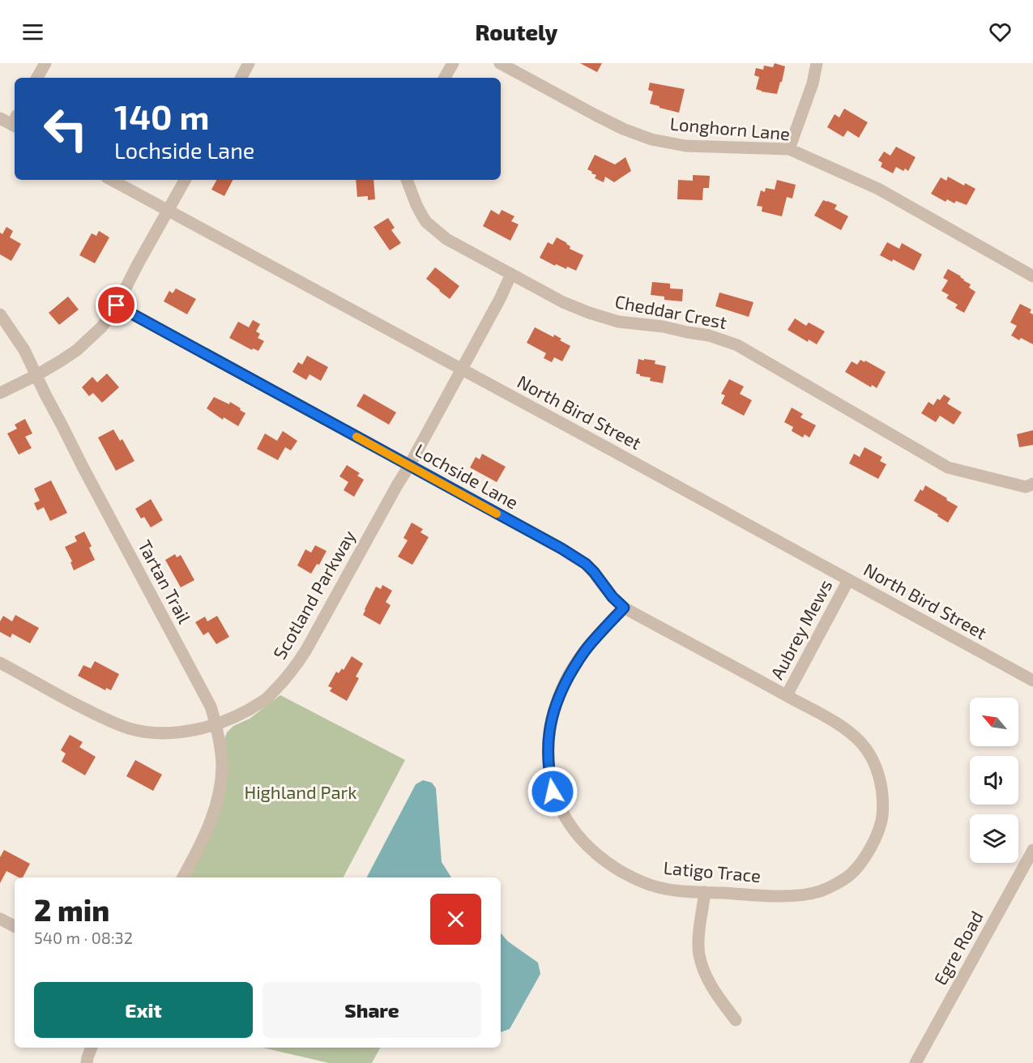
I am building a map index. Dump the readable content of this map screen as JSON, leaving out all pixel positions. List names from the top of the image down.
{
  "streets": {
    "street": [
      "Longhorn Lane",
      "Cheddar Crest",
      "North Bird Street",
      "Lochside Lane",
      "Tartan Trail",
      "Scotland Parkway",
      "Aubrey Mews",
      "Latigo Trace",
      "Egre Road"
    ]
  },
  "crossings": [
    ["Cheddar Crest", "Scotland Parkway"],
    ["North Bird Street", "Scotland Parkway"],
    ["North Bird Street", "Aubrey Mews"],
    ["Lochside Lane", "Scotland Parkway"],
    ["Lochside Lane", "Aubrey Mews"],
    ["Lochside Lane", "Latigo Trace"],
    ["Tartan Trail", "Scotland Parkway"],
    ["Aubrey Mews", "Latigo Trace"]
  ],
  "parks": ["Highland Park"],
  "north": "top left",
  "page": {
    "header": "Routely",
    "turn": ["140 m", "Lochside Lane"],
    "heading": ["2 min", "540 m · 08:32"],
    "buttons": ["Exit", "Share"]
  }
}
